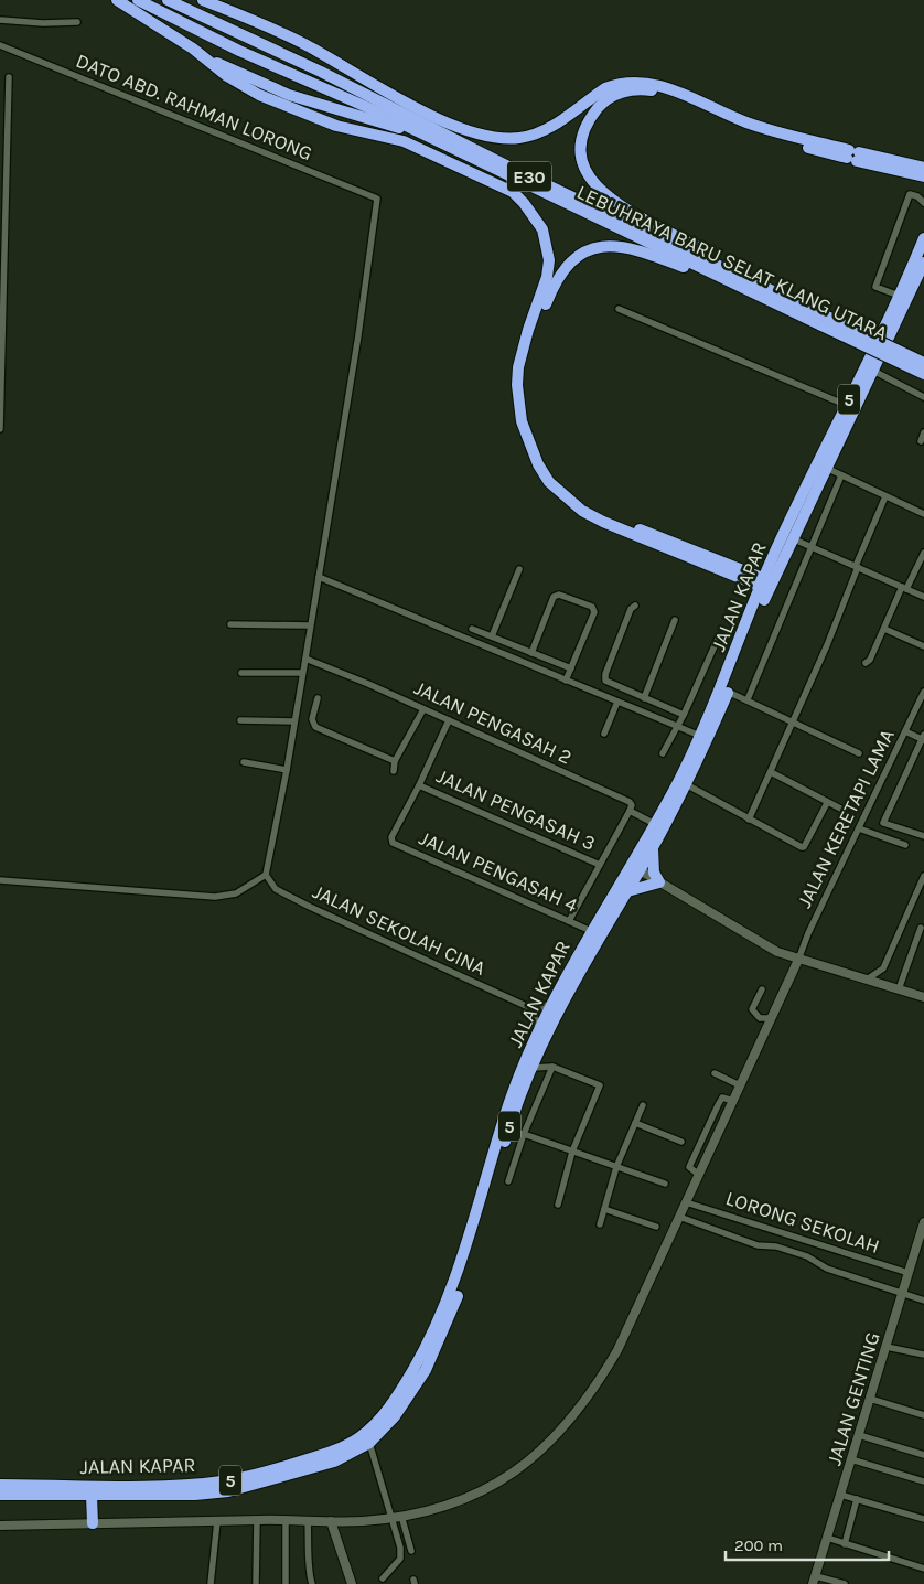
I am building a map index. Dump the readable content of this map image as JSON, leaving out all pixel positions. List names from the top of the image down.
{
  "streets": {
    "highway": [
      "E30",
      "LEBUHRAYA BARU SELAT KLANG UTARA",
      "5",
      "JALAN KAPAR"
    ],
    "street": [
      "DATO ABD. RAHMAN LORONG",
      "JALAN PENGASAH 2",
      "JALAN PENGASAH 3",
      "JALAN KERETAPI LAMA",
      "JALAN PENGASAH 4",
      "JALAN SEKOLAH CINA",
      "LORONG SEKOLAH",
      "JALAN GENTING"
    ]
  },
  "crossings": [
    ["JALAN KAPAR", "JALAN PENGASAH 2"],
    ["JALAN KAPAR", "JALAN PENGASAH 4"],
    ["JALAN KAPAR", "JALAN SEKOLAH CINA"],
    ["JALAN PENGASAH 3", "JALAN PENGASAH 4"],
    ["LORONG SEKOLAH", "JALAN GENTING"]
  ],
  "scale_bar": "200 m"
}
